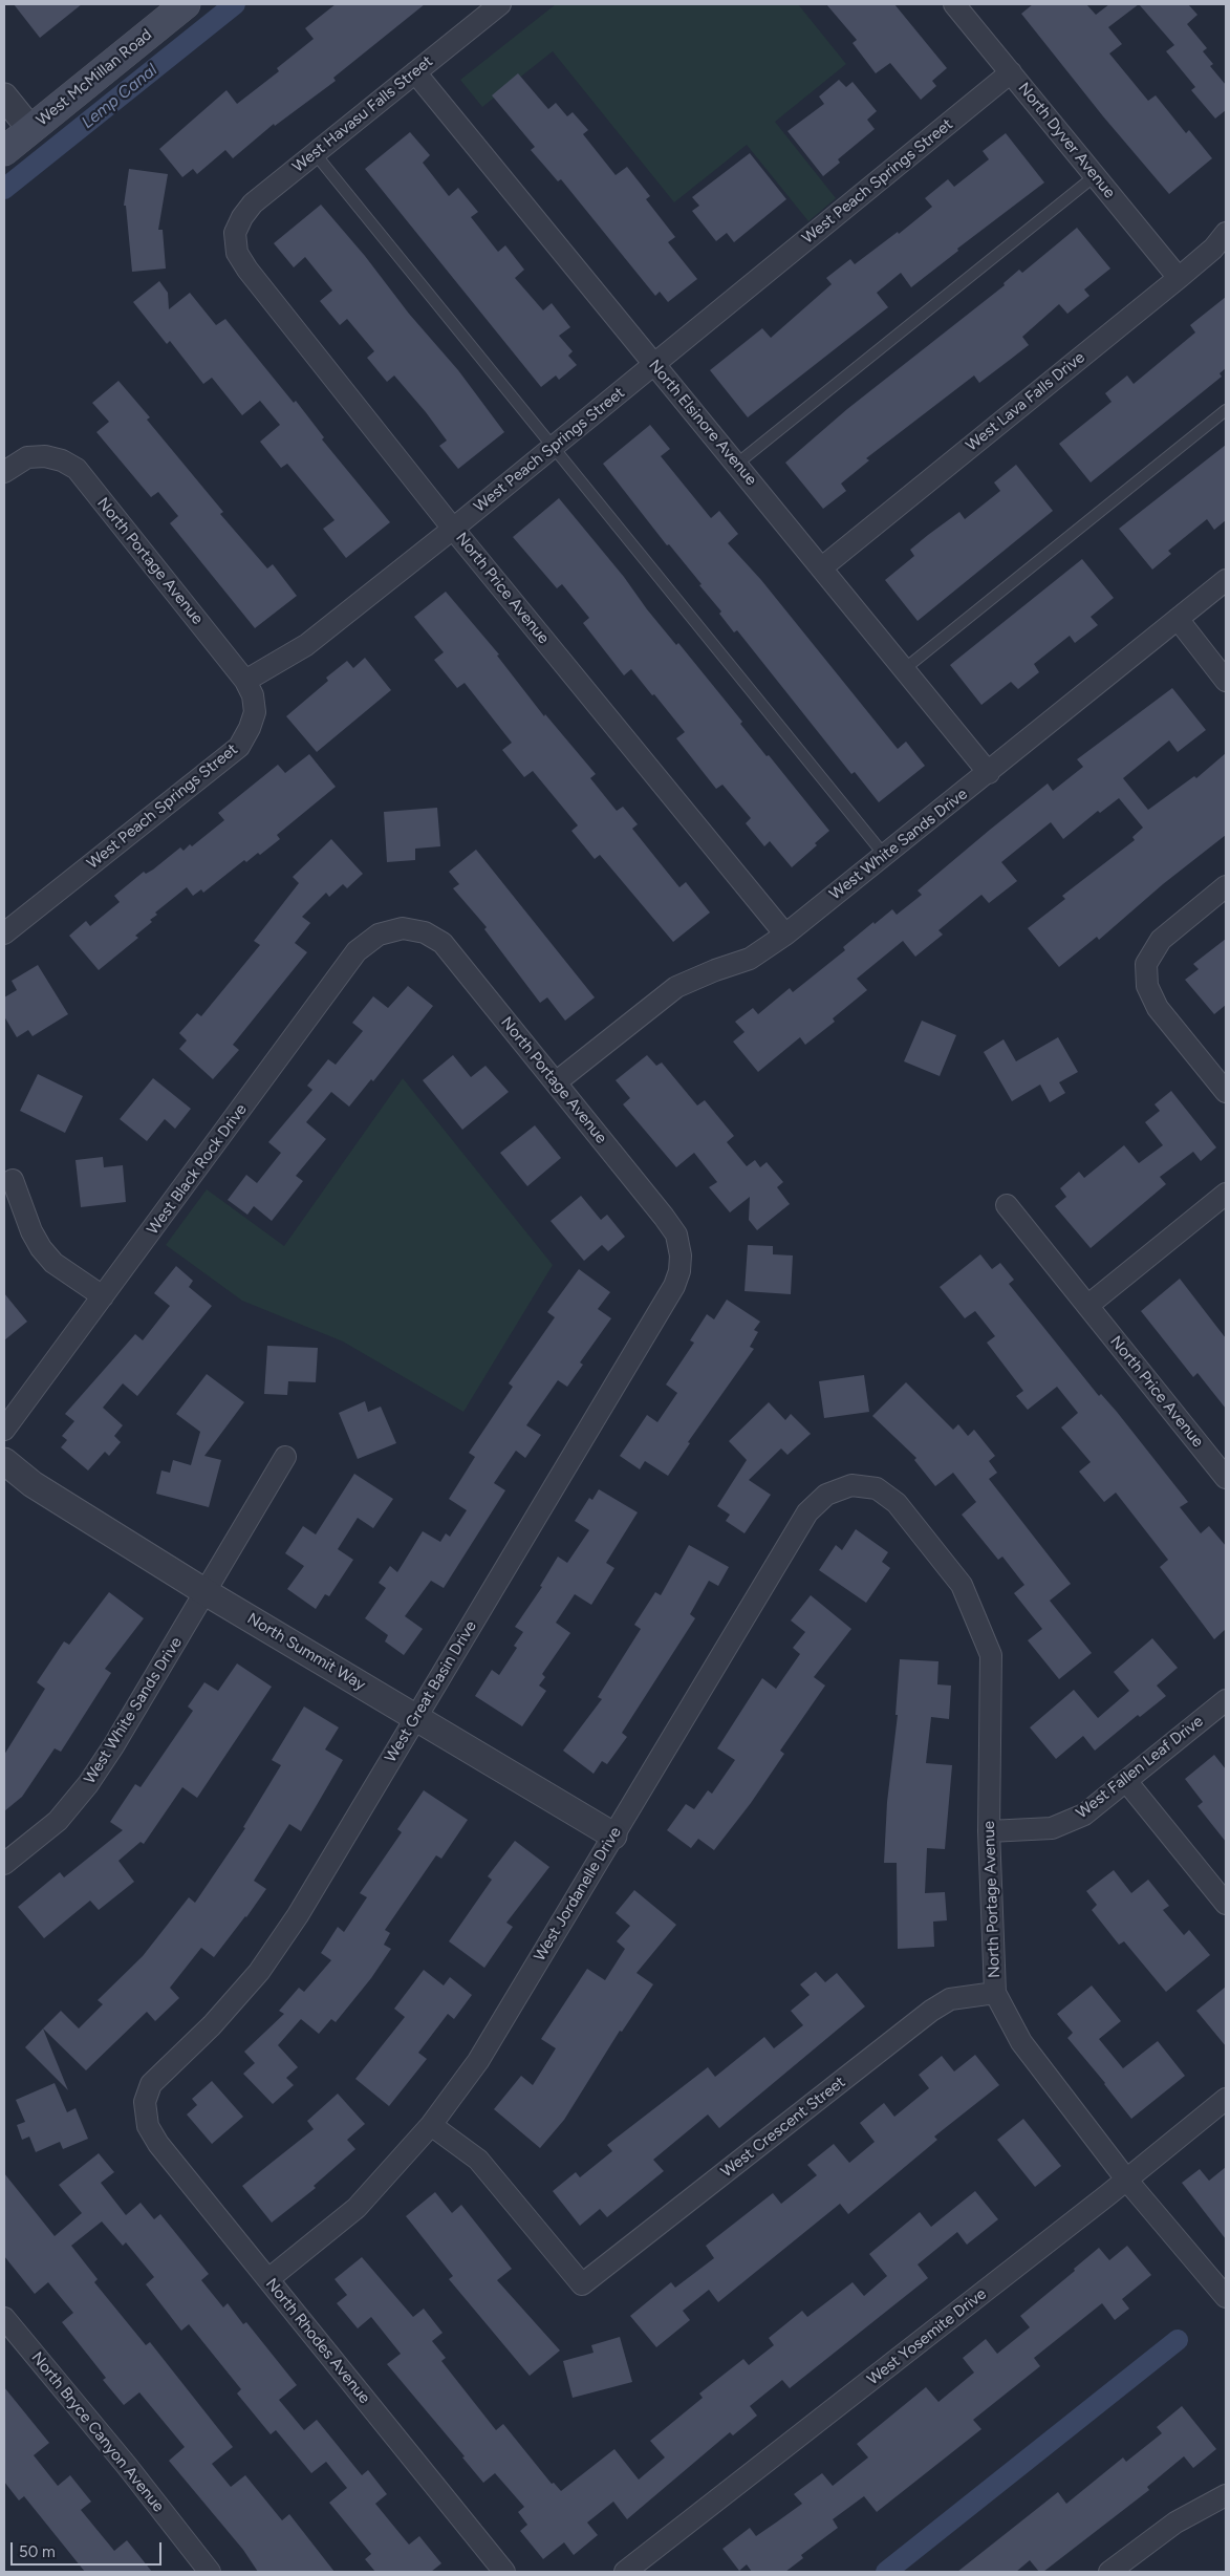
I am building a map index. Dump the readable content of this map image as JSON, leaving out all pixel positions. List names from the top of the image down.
{
  "streets": {
    "main road": ["West McMillan Road"],
    "street": [
      "West Havasu Falls Street",
      "North Dyver Avenue",
      "West Peach Springs Street",
      "West Lava Falls Drive",
      "North Elsinore Avenue",
      "North Portage Avenue",
      "North Price Avenue",
      "West White Sands Drive",
      "West Black Rock Drive",
      "North Summit Way",
      "West Great Basin Drive",
      "West Fallen Leaf Drive",
      "West Jordanelle Drive",
      "West Crescent Street",
      "West Yosemite Drive",
      "North Rhodes Avenue",
      "North Bryce Canyon Avenue"
    ]
  },
  "crossings": [
    ["West Havasu Falls Street", "North Elsinore Avenue"],
    ["West Havasu Falls Street", "North Price Avenue"],
    ["North Dyver Avenue", "West Peach Springs Street"],
    ["North Dyver Avenue", "West Lava Falls Drive"],
    ["West Peach Springs Street", "North Elsinore Avenue"],
    ["West Peach Springs Street", "North Portage Avenue"],
    ["West Peach Springs Street", "North Price Avenue"],
    ["West Lava Falls Drive", "North Elsinore Avenue"],
    ["North Elsinore Avenue", "West White Sands Drive"],
    ["North Portage Avenue", "West White Sands Drive"],
    ["North Portage Avenue", "West Black Rock Drive"],
    ["North Portage Avenue", "West Great Basin Drive"],
    ["North Portage Avenue", "West Fallen Leaf Drive"],
    ["North Portage Avenue", "West Jordanelle Drive"],
    ["North Portage Avenue", "West Crescent Street"],
    ["North Portage Avenue", "West Yosemite Drive"],
    ["North Price Avenue", "West White Sands Drive"],
    ["West White Sands Drive", "North Summit Way"],
    ["North Summit Way", "West Great Basin Drive"],
    ["North Summit Way", "West Jordanelle Drive"],
    ["West Great Basin Drive", "North Rhodes Avenue"],
    ["West Jordanelle Drive", "West Crescent Street"],
    ["West Jordanelle Drive", "North Rhodes Avenue"]
  ],
  "water": ["Lemp Canal"],
  "scale_bar": "50 m"
}
